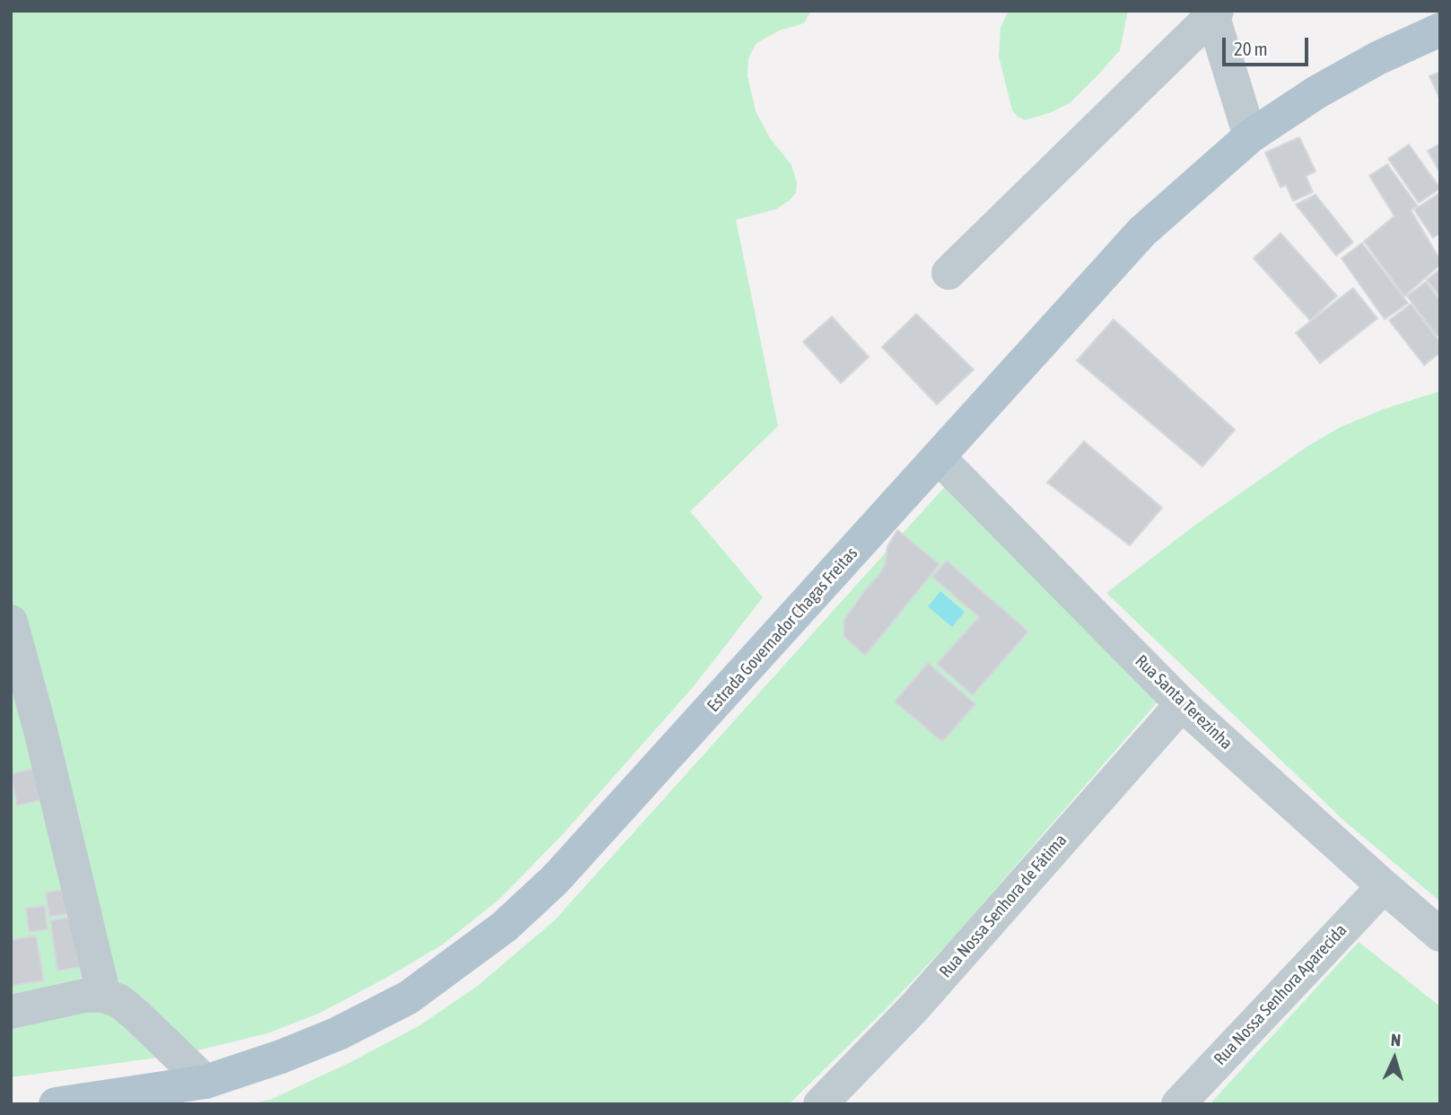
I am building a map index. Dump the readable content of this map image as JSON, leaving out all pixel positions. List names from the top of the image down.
{
  "streets": {
    "main road": ["Estrada Governador Chagas Freitas"],
    "street": ["Rua Santa Terezinha", "Rua Nossa Senhora de Fátima", "Rua Nossa Senhora Aparecida"]
  },
  "crossings": [
    ["Estrada Governador Chagas Freitas", "Rua Santa Terezinha"],
    ["Rua Santa Terezinha", "Rua Nossa Senhora de Fátima"],
    ["Rua Santa Terezinha", "Rua Nossa Senhora Aparecida"]
  ],
  "scale_bar": "20 m",
  "north": "top"
}
